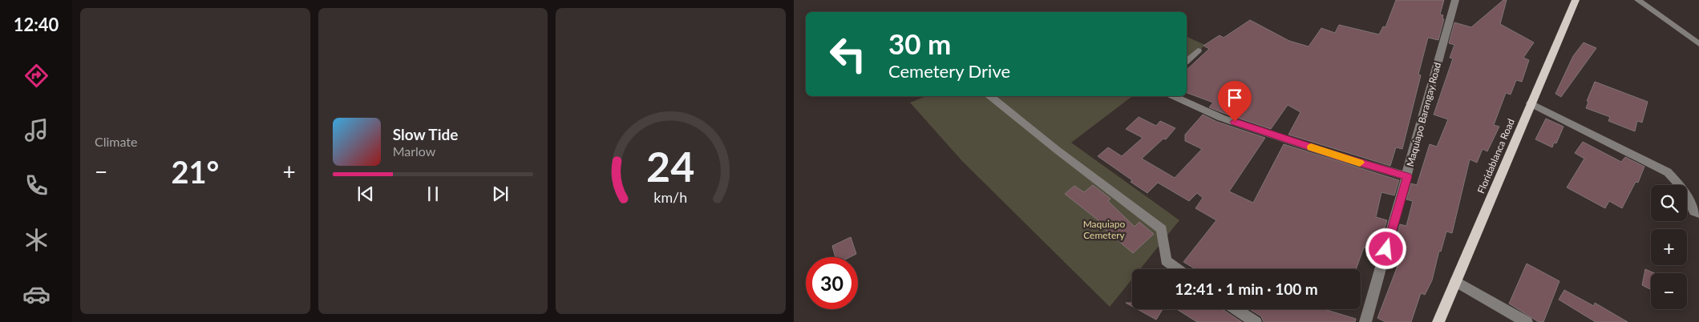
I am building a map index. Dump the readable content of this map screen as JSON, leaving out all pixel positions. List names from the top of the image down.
{
  "streets": {
    "main road": ["Floridablanca Road"],
    "street": ["Maquiapo Barangay Road"]
  },
  "parks": ["Maquiapo Cemetery"],
  "page": {
    "tabs": "12:40",
    "tile": "Climate",
    "turn": ["30 m", "Cemetery Drive"],
    "song": ["Slow Tide", "Marlow"],
    "heat": ["−", "21°", "+"],
    "map_buttons": ["+", "−"],
    "limit": "30",
    "trip": "12:41 · 1 min · 100 m",
    "gauge": ["24", "km/h"]
  }
}
